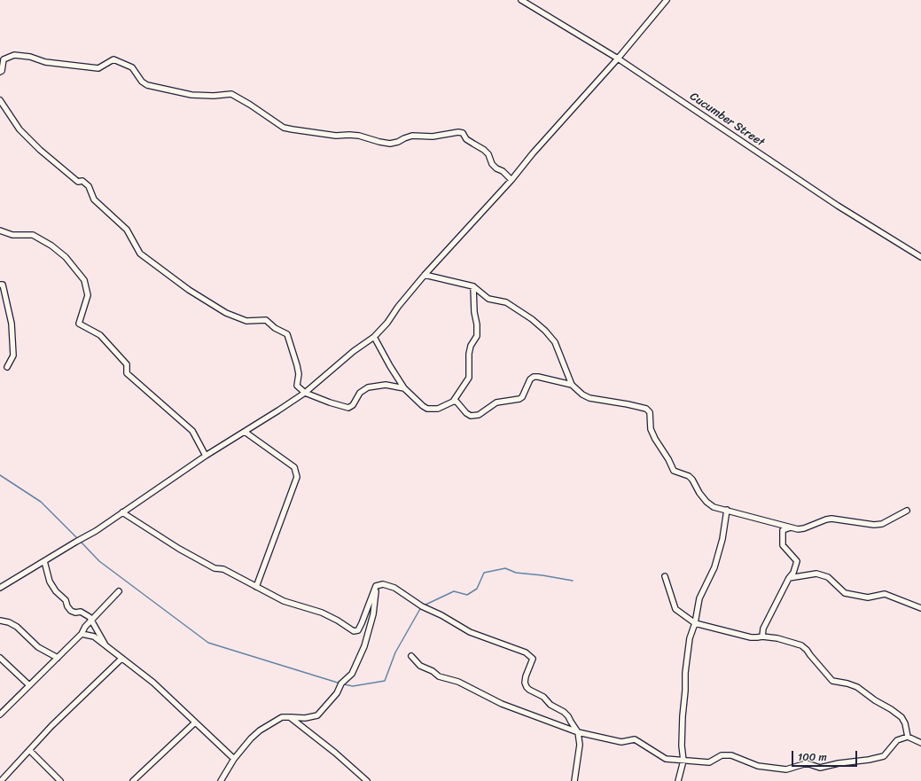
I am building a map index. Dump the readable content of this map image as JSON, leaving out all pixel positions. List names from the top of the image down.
{
  "streets": {
    "street": ["Cucumber Street"]
  },
  "scale_bar": "100 m"
}
